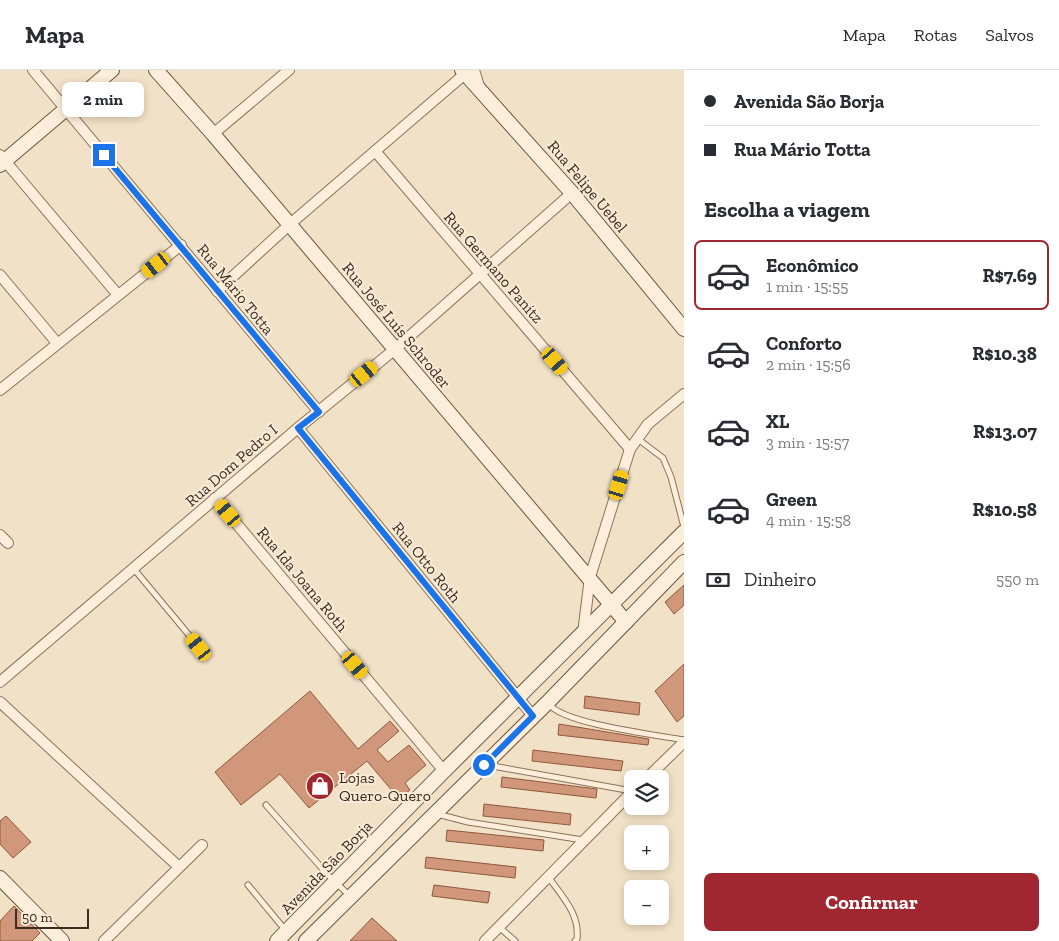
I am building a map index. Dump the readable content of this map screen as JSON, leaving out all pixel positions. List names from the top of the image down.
{
  "streets": {
    "street": [
      "Rua Felipe Uebel",
      "Rua Germano Panitz",
      "Rua Mário Totta",
      "Rua José Luís Schroder",
      "Rua Dom Pedro I",
      "Rua Otto Roth",
      "Rua Ida Joana Roth",
      "Avenida São Borja"
    ]
  },
  "crossings": [
    ["Rua Felipe Uebel", "Rua Dom Pedro I"],
    ["Rua Germano Panitz", "Rua Dom Pedro I"],
    ["Rua Mário Totta", "Rua Dom Pedro I"],
    ["Rua José Luís Schroder", "Rua Dom Pedro I"],
    ["Rua José Luís Schroder", "Avenida São Borja"],
    ["Rua Dom Pedro I", "Rua Otto Roth"],
    ["Rua Dom Pedro I", "Rua Ida Joana Roth"],
    ["Rua Otto Roth", "Avenida São Borja"],
    ["Rua Ida Joana Roth", "Avenida São Borja"]
  ],
  "places": {
    "shop": ["Lojas Quero-Quero"]
  },
  "scale_bar": "50 m",
  "page": {
    "header": "Mapa",
    "nav": ["Mapa", "Rotas", "Salvos"],
    "banner": ["Avenida São Borja", "Rua Mário Totta"],
    "bubble": "2 min",
    "heading": "Escolha a viagem",
    "list": [
      {
        "name": "Econômico",
        "note": "1 min · 15:55",
        "value": "R$7.69"
      },
      {
        "name": "Conforto",
        "note": "2 min · 15:56",
        "value": "R$10.38"
      },
      {
        "name": "XL",
        "note": "3 min · 15:57",
        "value": "R$13.07"
      },
      {
        "name": "Green",
        "note": "4 min · 15:58",
        "value": "R$10.58"
      }
    ],
    "pay": ["Dinheiro", "550 m"],
    "map_buttons": ["+", "−"],
    "buttons": "Confirmar",
    "scale": "50 m"
  }
}
